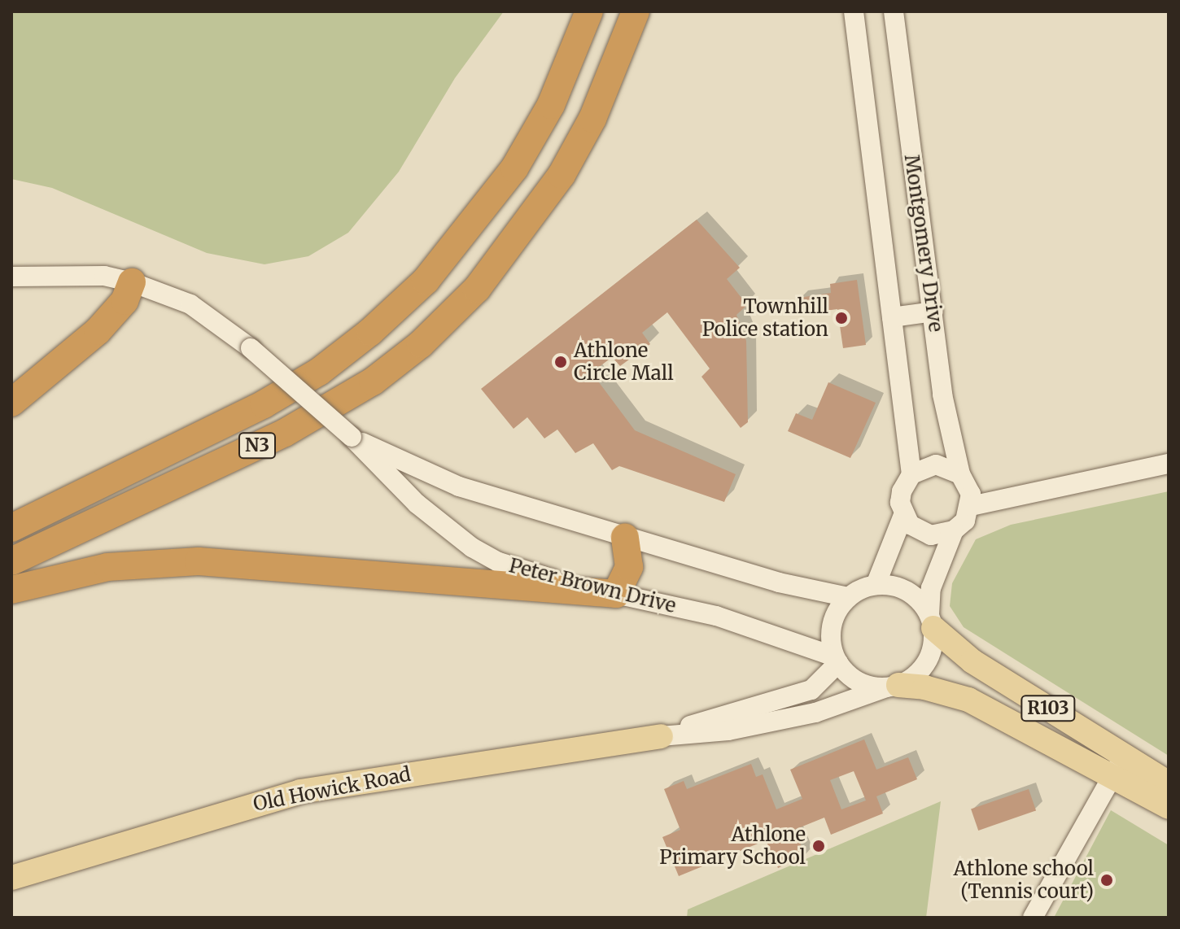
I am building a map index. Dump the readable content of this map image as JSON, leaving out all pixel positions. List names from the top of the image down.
{
  "streets": {
    "highway": ["N3"],
    "main road": ["R103", "Old Howick Road"],
    "street": ["Montgomery Drive", "Peter Brown Drive"]
  },
  "crossings": [
    ["Peter Brown Drive", "R103"],
    ["Peter Brown Drive", "Old Howick Road"],
    ["R103", "Old Howick Road"]
  ],
  "places": [
    "Townhill Police station",
    "Athlone Circle Mall",
    "Athlone Primary School",
    "Athlone school (Tennis court)"
  ]
}
